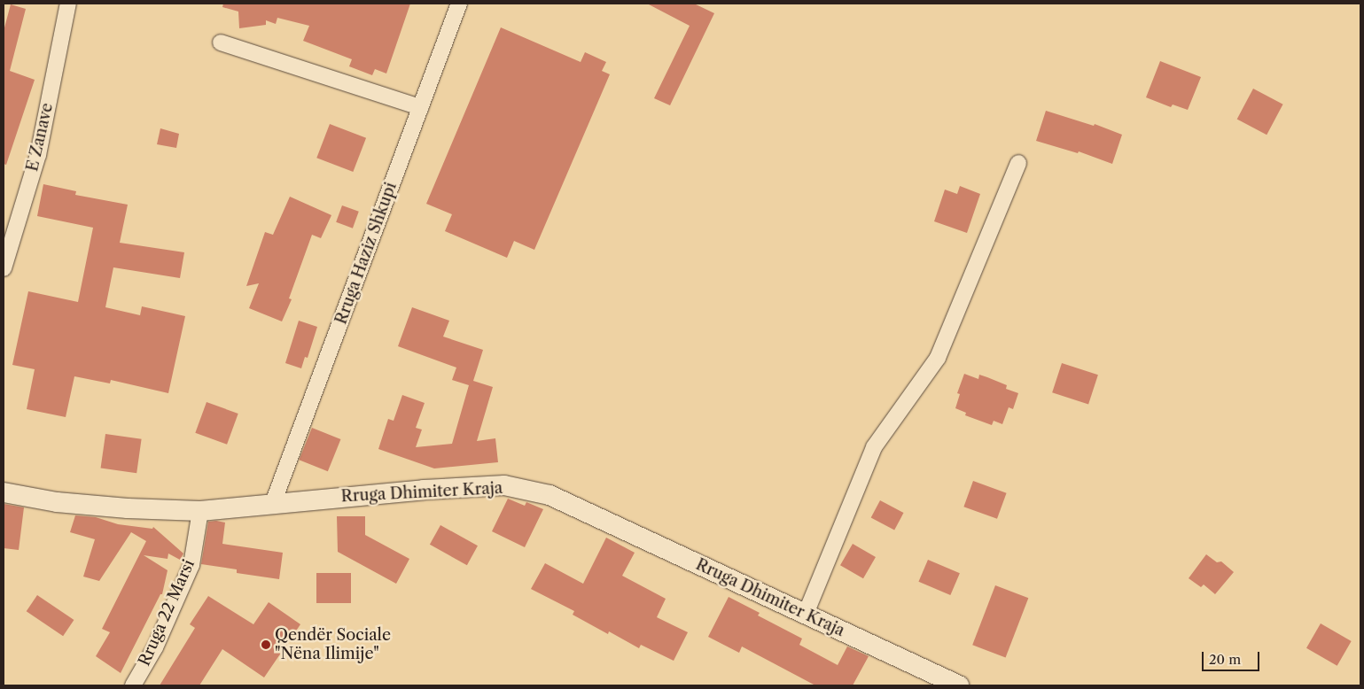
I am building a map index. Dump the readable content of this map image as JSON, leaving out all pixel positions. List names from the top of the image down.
{
  "streets": {
    "street": [
      "E Zanave",
      "Rruga Haziz Shkupi",
      "Rruga Dhimiter Kraja",
      "Rruga 22 Marsi"
    ]
  },
  "crossings": [
    ["Rruga Haziz Shkupi", "Rruga Dhimiter Kraja"],
    ["Rruga Dhimiter Kraja", "Rruga 22 Marsi"]
  ],
  "places": ["Qendër Sociale \"Nëna Ilimije\""],
  "scale_bar": "20 m"
}
